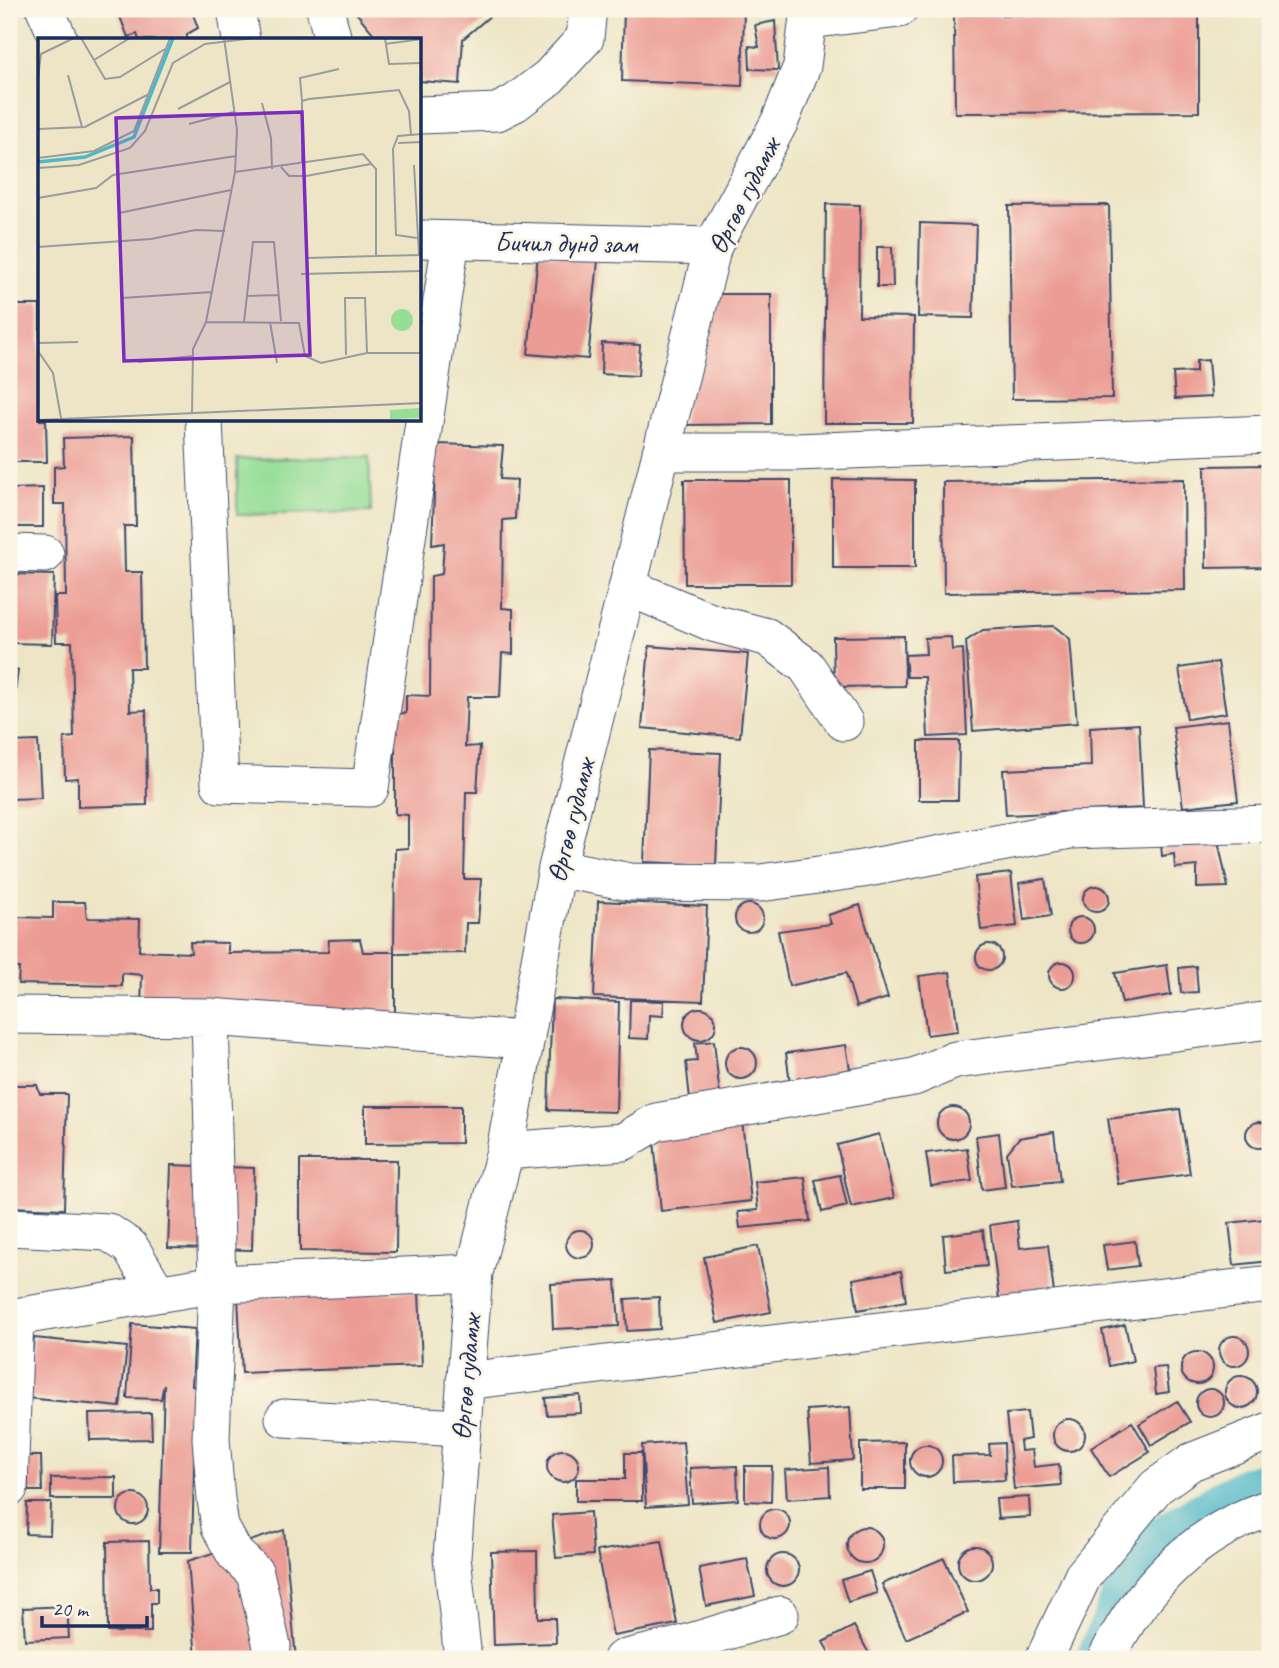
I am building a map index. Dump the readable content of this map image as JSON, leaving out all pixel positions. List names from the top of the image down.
{
  "streets": {
    "street": ["Өргөө гудамж", "Бичил дунд зам"]
  },
  "crossings": [
    ["Өргөө гудамж", "Бичил дунд зам"]
  ],
  "scale_bar": "20 m"
}
